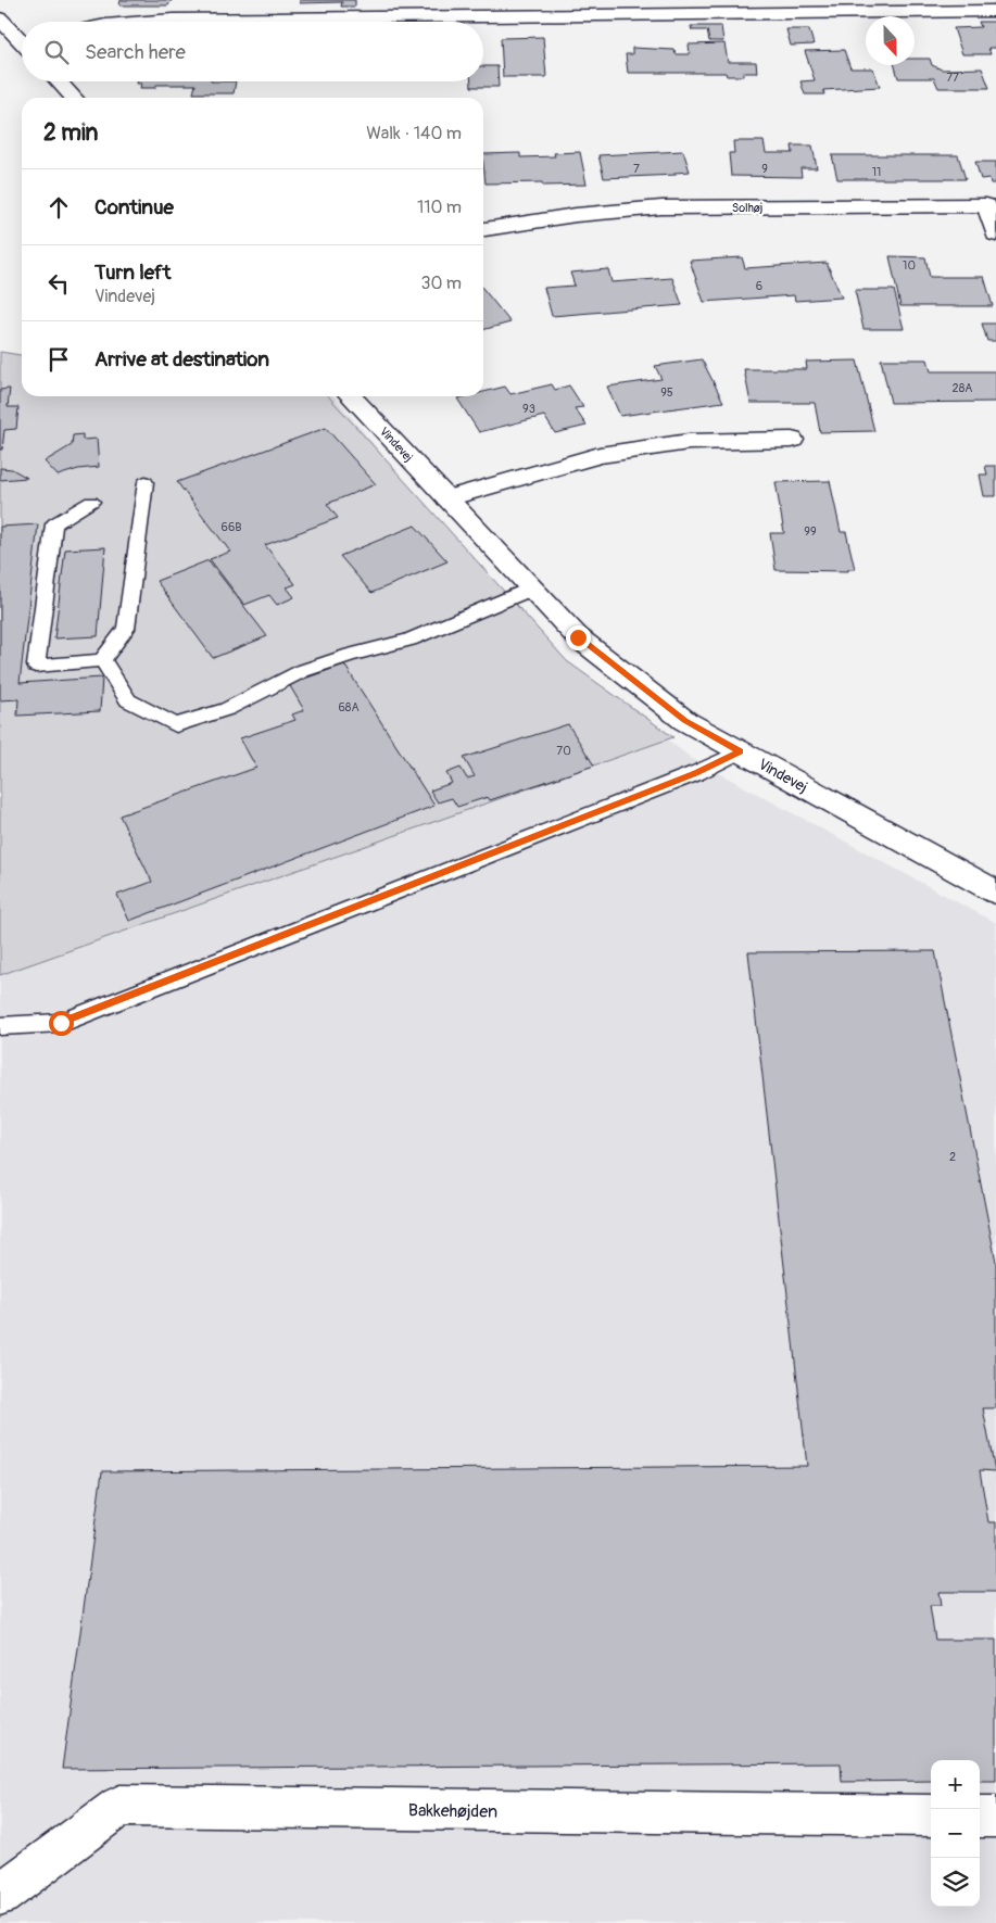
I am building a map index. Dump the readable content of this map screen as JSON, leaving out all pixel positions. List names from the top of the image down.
{
  "streets": {
    "street": ["Solhøj", "Vindevej", "Bakkehøjden"]
  },
  "house_numbers": [
    "77",
    "7",
    "9",
    "11",
    "10",
    "6",
    "28A",
    "95",
    "93",
    "66B",
    "99",
    "68A",
    "70",
    "2"
  ],
  "north": "bottom",
  "page": {
    "search": "Search here",
    "heading": ["2 min", "Walk · 140 m"],
    "list": [
      ["Continue", "110 m"],
      ["Turn left", "Vindevej", "30 m"],
      "Arrive at destination"
    ],
    "map_buttons": ["+", "−"]
  }
}
